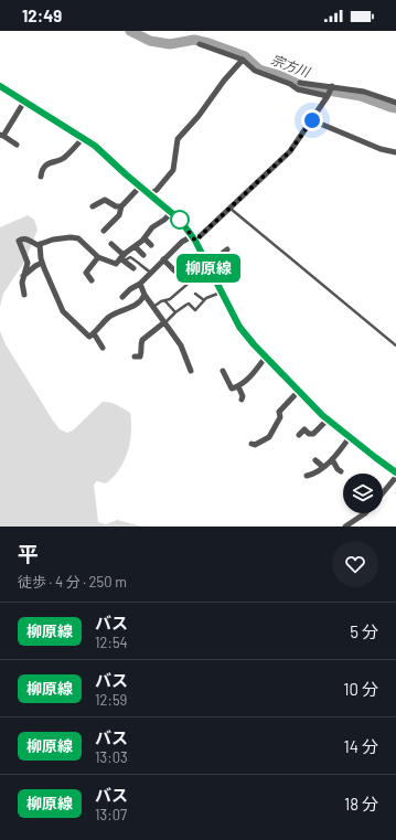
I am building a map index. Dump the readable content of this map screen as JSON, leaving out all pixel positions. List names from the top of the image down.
{
  "water": ["宗方川"],
  "lines": ["bus line 柳原線"],
  "page": {
    "status": "12:49",
    "on_map": "柳原線",
    "heading": ["平", "徒歩 · 4 分 · 250 m"],
    "list": [
      {
        "mark": "柳原線",
        "name": "バス",
        "note": "12:54",
        "value": "5 分"
      },
      {
        "mark": "柳原線",
        "name": "バス",
        "note": "12:59",
        "value": "10 分"
      },
      {
        "mark": "柳原線",
        "name": "バス",
        "note": "13:03",
        "value": "14 分"
      },
      {
        "mark": "柳原線",
        "name": "バス",
        "note": "13:07",
        "value": "18 分"
      }
    ]
  }
}
